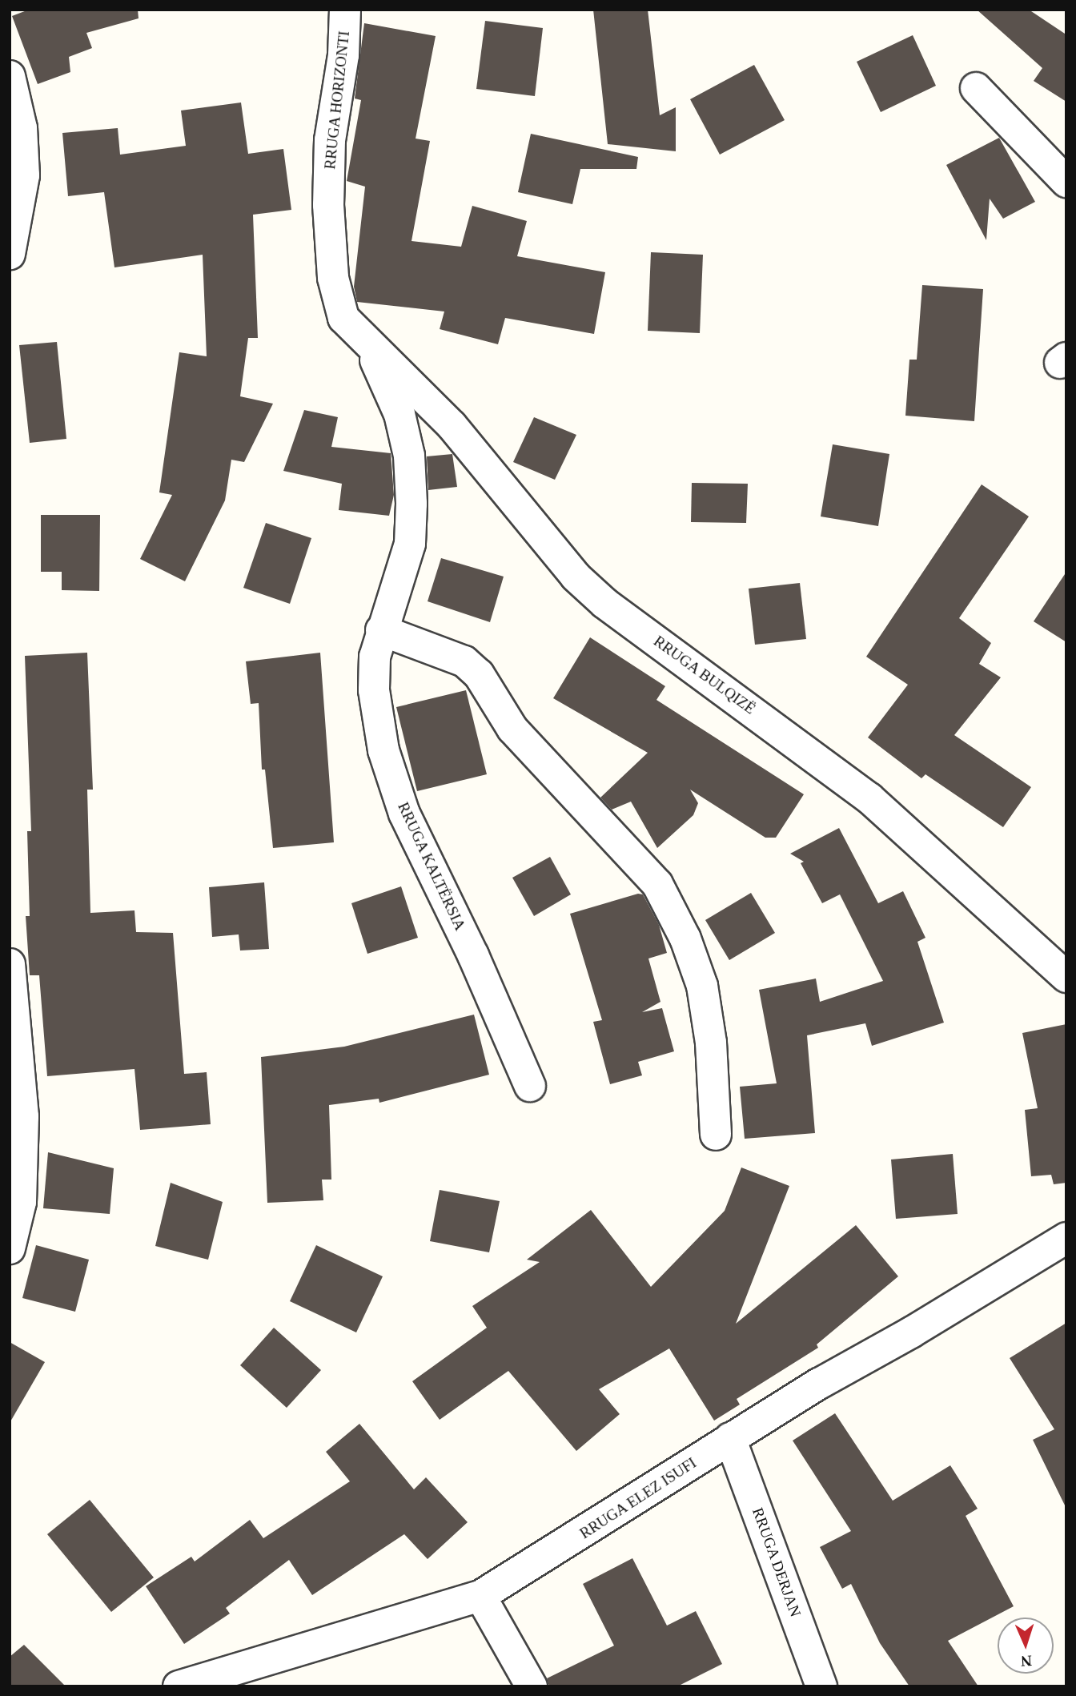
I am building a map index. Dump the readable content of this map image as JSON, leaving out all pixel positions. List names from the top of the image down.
{
  "streets": {
    "street": [
      "RRUGA HORIZONTI",
      "RRUGA BULQIZË",
      "RRUGA KALTËRSIA",
      "RRUGA ELEZ ISUFI",
      "RRUGA DERJAN"
    ]
  },
  "crossings": [
    ["RRUGA HORIZONTI", "RRUGA BULQIZË"],
    ["RRUGA HORIZONTI", "RRUGA KALTËRSIA"],
    ["RRUGA BULQIZË", "RRUGA KALTËRSIA"],
    ["RRUGA ELEZ ISUFI", "RRUGA DERJAN"]
  ],
  "north": "bottom"
}
